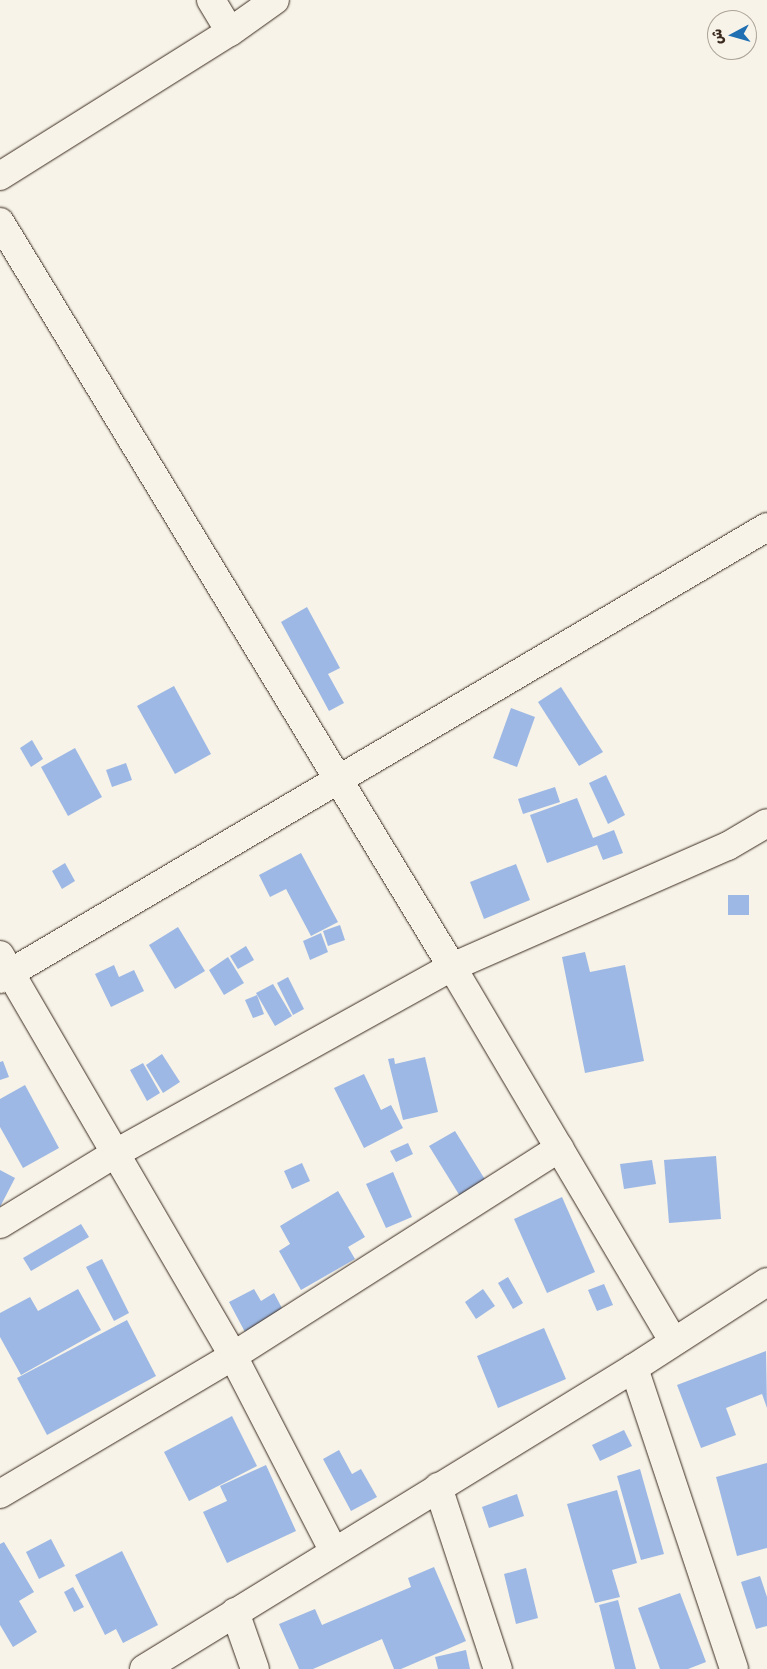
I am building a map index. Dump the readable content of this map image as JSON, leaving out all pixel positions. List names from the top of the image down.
{
  "north": "left"
}
